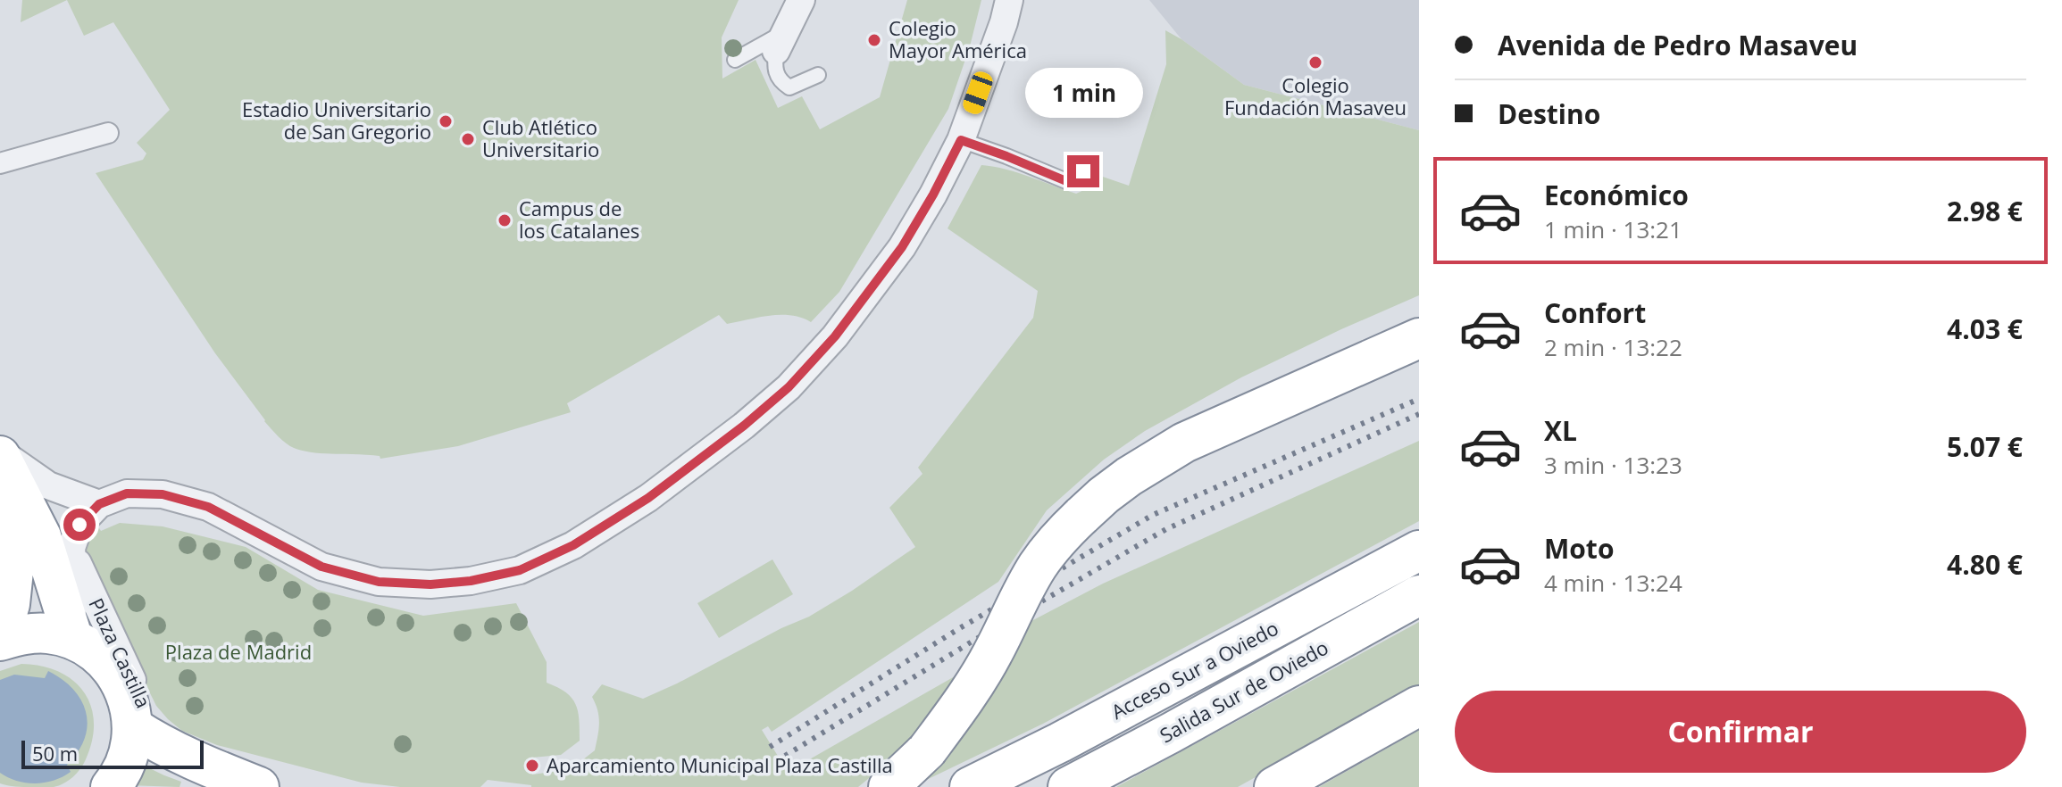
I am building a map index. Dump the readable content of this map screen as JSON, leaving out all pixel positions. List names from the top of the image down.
{
  "streets": {
    "highway": ["Acceso Sur a Oviedo", "Salida Sur de Oviedo"],
    "street": ["Plaza Castilla"]
  },
  "parks": ["Plaza de Madrid"],
  "places": [
    "Colegio Mayor América",
    "Colegio Fundación Masaveu",
    "Estadio Universitario de San Gregorio",
    "Club Atlético Universitario",
    "Campus de los Catalanes",
    "Aparcamiento Municipal Plaza Castilla"
  ],
  "scale_bar": "50 m",
  "page": {
    "banner": ["Avenida de Pedro Masaveu", "Destino"],
    "bubble": "1 min",
    "list": [
      {
        "name": "Económico",
        "note": "1 min · 13:21",
        "value": "2.98 €"
      },
      {
        "name": "Confort",
        "note": "2 min · 13:22",
        "value": "4.03 €"
      },
      {
        "name": "XL",
        "note": "3 min · 13:23",
        "value": "5.07 €"
      },
      {
        "name": "Moto",
        "note": "4 min · 13:24",
        "value": "4.80 €"
      }
    ],
    "buttons": "Confirmar",
    "scale": "50 m"
  }
}
